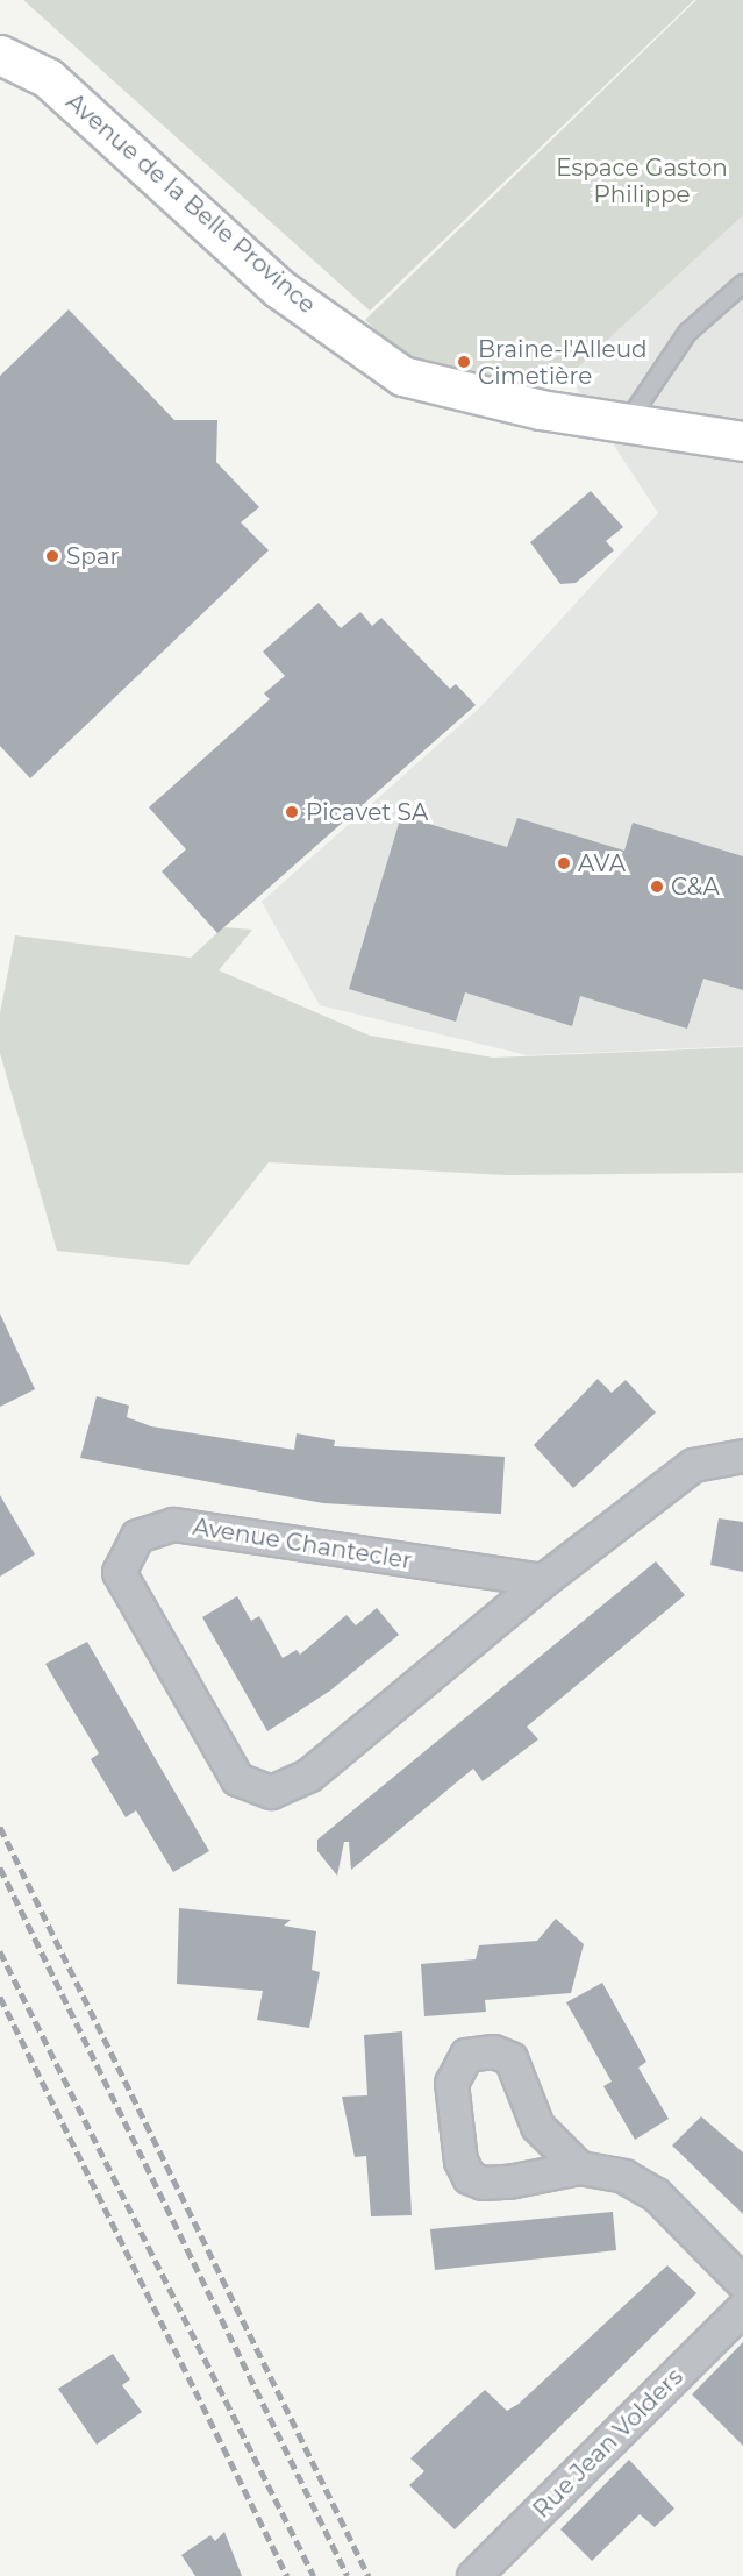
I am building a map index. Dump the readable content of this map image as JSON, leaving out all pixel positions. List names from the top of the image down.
{
  "streets": {
    "main road": ["Avenue de la Belle Province"],
    "street": ["Avenue Chantecler", "Rue Jean Volders"]
  },
  "parks": ["Espace Gaston Philippe"],
  "places": [
    "Braine-l'Alleud Cimetière",
    "Spar",
    "Picavet SA",
    "AVA",
    "C&A"
  ]
}
